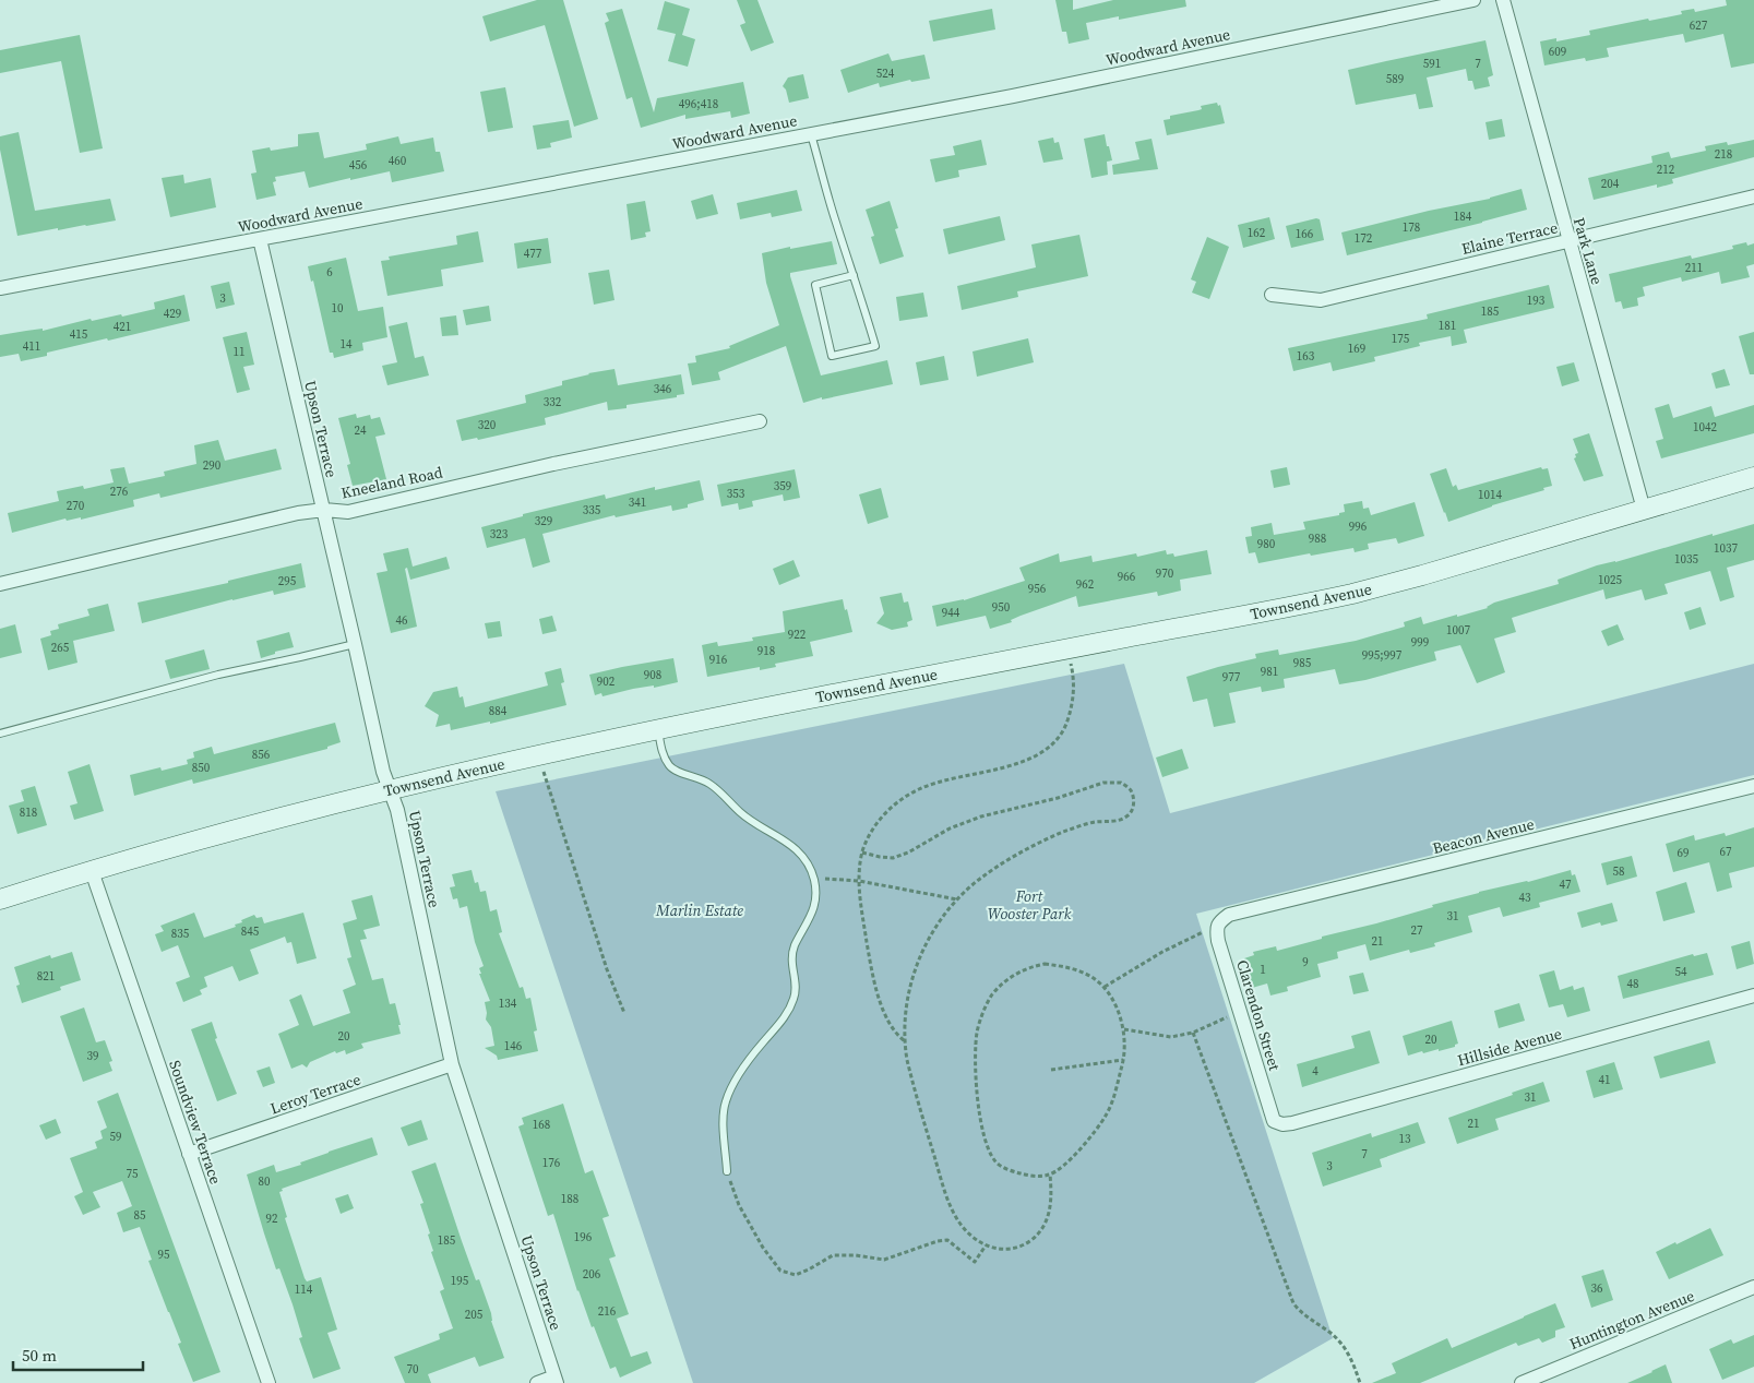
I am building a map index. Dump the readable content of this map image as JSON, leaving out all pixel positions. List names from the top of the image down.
{
  "streets": {
    "main road": ["Townsend Avenue"],
    "street": [
      "Woodward Avenue",
      "Elaine Terrace",
      "Park Lane",
      "Upson Terrace",
      "Kneeland Road",
      "Beacon Avenue",
      "Clarendon Street",
      "Hillside Avenue",
      "Leroy Terrace",
      "Soundview Terrace",
      "Huntington Avenue"
    ]
  },
  "crossings": [
    ["Woodward Avenue", "Upson Terrace"],
    ["Elaine Terrace", "Park Lane"],
    ["Park Lane", "Townsend Avenue"],
    ["Upson Terrace", "Kneeland Road"],
    ["Upson Terrace", "Townsend Avenue"],
    ["Upson Terrace", "Leroy Terrace"],
    ["Townsend Avenue", "Soundview Terrace"],
    ["Beacon Avenue", "Clarendon Street"],
    ["Clarendon Street", "Hillside Avenue"],
    ["Leroy Terrace", "Soundview Terrace"]
  ],
  "parks": ["Fort Wooster Park", "Marlin Estate"],
  "house_numbers": [
    "627",
    "609",
    "591",
    "7",
    "524",
    "589",
    "496;418",
    "218",
    "460",
    "456",
    "212",
    "204",
    "184",
    "178",
    "162",
    "166",
    "172",
    "477",
    "211",
    "6",
    "3",
    "193",
    "10",
    "185",
    "429",
    "181",
    "421",
    "415",
    "175",
    "14",
    "411",
    "169",
    "11",
    "163",
    "346",
    "332",
    "320",
    "1042",
    "24",
    "290",
    "359",
    "276",
    "353",
    "1014",
    "341",
    "270",
    "335",
    "329",
    "996",
    "323",
    "988",
    "980",
    "1037",
    "1035",
    "970",
    "966",
    "1025",
    "295",
    "962",
    "956",
    "950",
    "944",
    "46",
    "1007",
    "922",
    "999",
    "265",
    "918",
    "995;997",
    "916",
    "985",
    "981",
    "908",
    "977",
    "902",
    "884",
    "856",
    "850",
    "818",
    "67",
    "69",
    "58",
    "47",
    "43",
    "31",
    "27",
    "845",
    "835",
    "21",
    "9",
    "1",
    "54",
    "821",
    "48",
    "134",
    "20",
    "20",
    "146",
    "39",
    "4",
    "41",
    "31",
    "21",
    "168",
    "59",
    "13",
    "7",
    "176",
    "3",
    "75",
    "80",
    "188",
    "85",
    "92",
    "196",
    "185",
    "95",
    "206",
    "195",
    "36",
    "114",
    "216",
    "205",
    "70"
  ],
  "scale_bar": "50 m"
}
